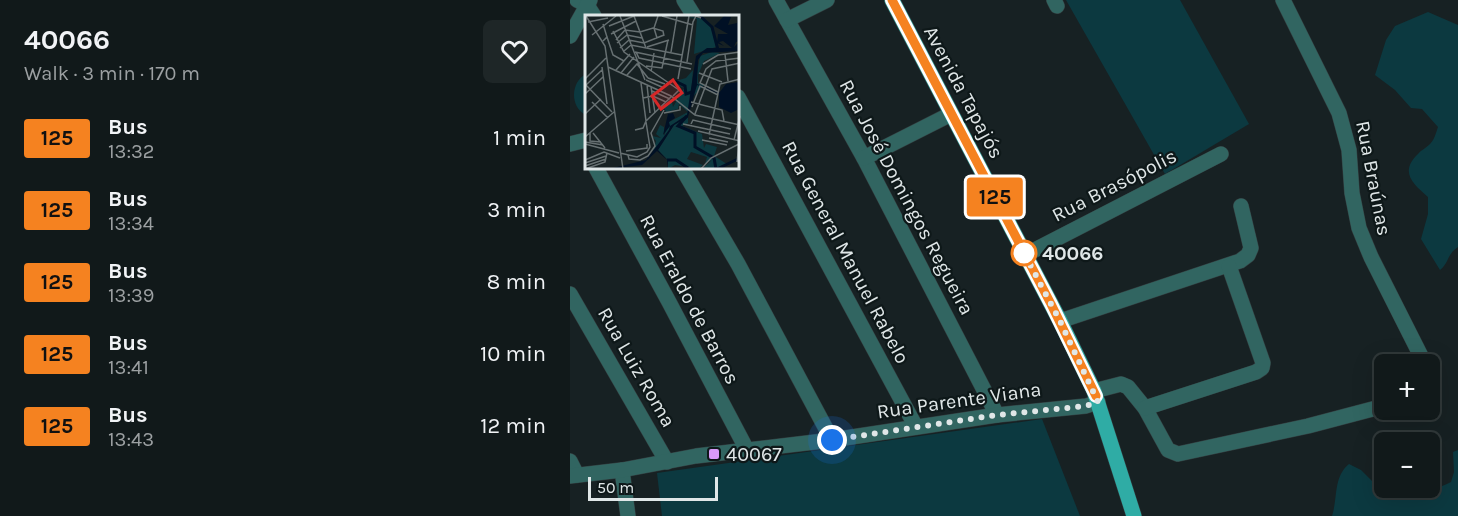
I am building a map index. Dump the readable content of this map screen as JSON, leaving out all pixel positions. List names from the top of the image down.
{
  "streets": {
    "main road": ["Avenida Tapajós"],
    "street": [
      "Rua Braúnas",
      "Rua Brasópolis",
      "Rua José Domingos Regueira",
      "Rua General Manuel Rabelo",
      "Rua Eraldo de Barros",
      "Rua Luiz Roma",
      "Rua Parente Viana"
    ]
  },
  "crossings": [
    ["Avenida Tapajós", "Rua Brasópolis"],
    ["Avenida Tapajós", "Rua Parente Viana"],
    ["Rua José Domingos Regueira", "Rua Parente Viana"],
    ["Rua General Manuel Rabelo", "Rua Parente Viana"],
    ["Rua Eraldo de Barros", "Rua Parente Viana"],
    ["Rua Luiz Roma", "Rua Parente Viana"]
  ],
  "places": {
    "other": ["40066"],
    "transit": ["40067"]
  },
  "lines": ["bus line 125"],
  "scale_bar": "50 m",
  "page": {
    "heading": ["40066", "Walk · 3 min · 170 m"],
    "on_map": "125",
    "list": [
      {
        "mark": "125",
        "name": "Bus",
        "note": "13:32",
        "value": "1 min"
      },
      {
        "mark": "125",
        "name": "Bus",
        "note": "13:34",
        "value": "3 min"
      },
      {
        "mark": "125",
        "name": "Bus",
        "note": "13:39",
        "value": "8 min"
      },
      {
        "mark": "125",
        "name": "Bus",
        "note": "13:41",
        "value": "10 min"
      },
      {
        "mark": "125",
        "name": "Bus",
        "note": "13:43",
        "value": "12 min"
      }
    ],
    "map_buttons": ["+", "−"],
    "scale": "50 m"
  }
}
